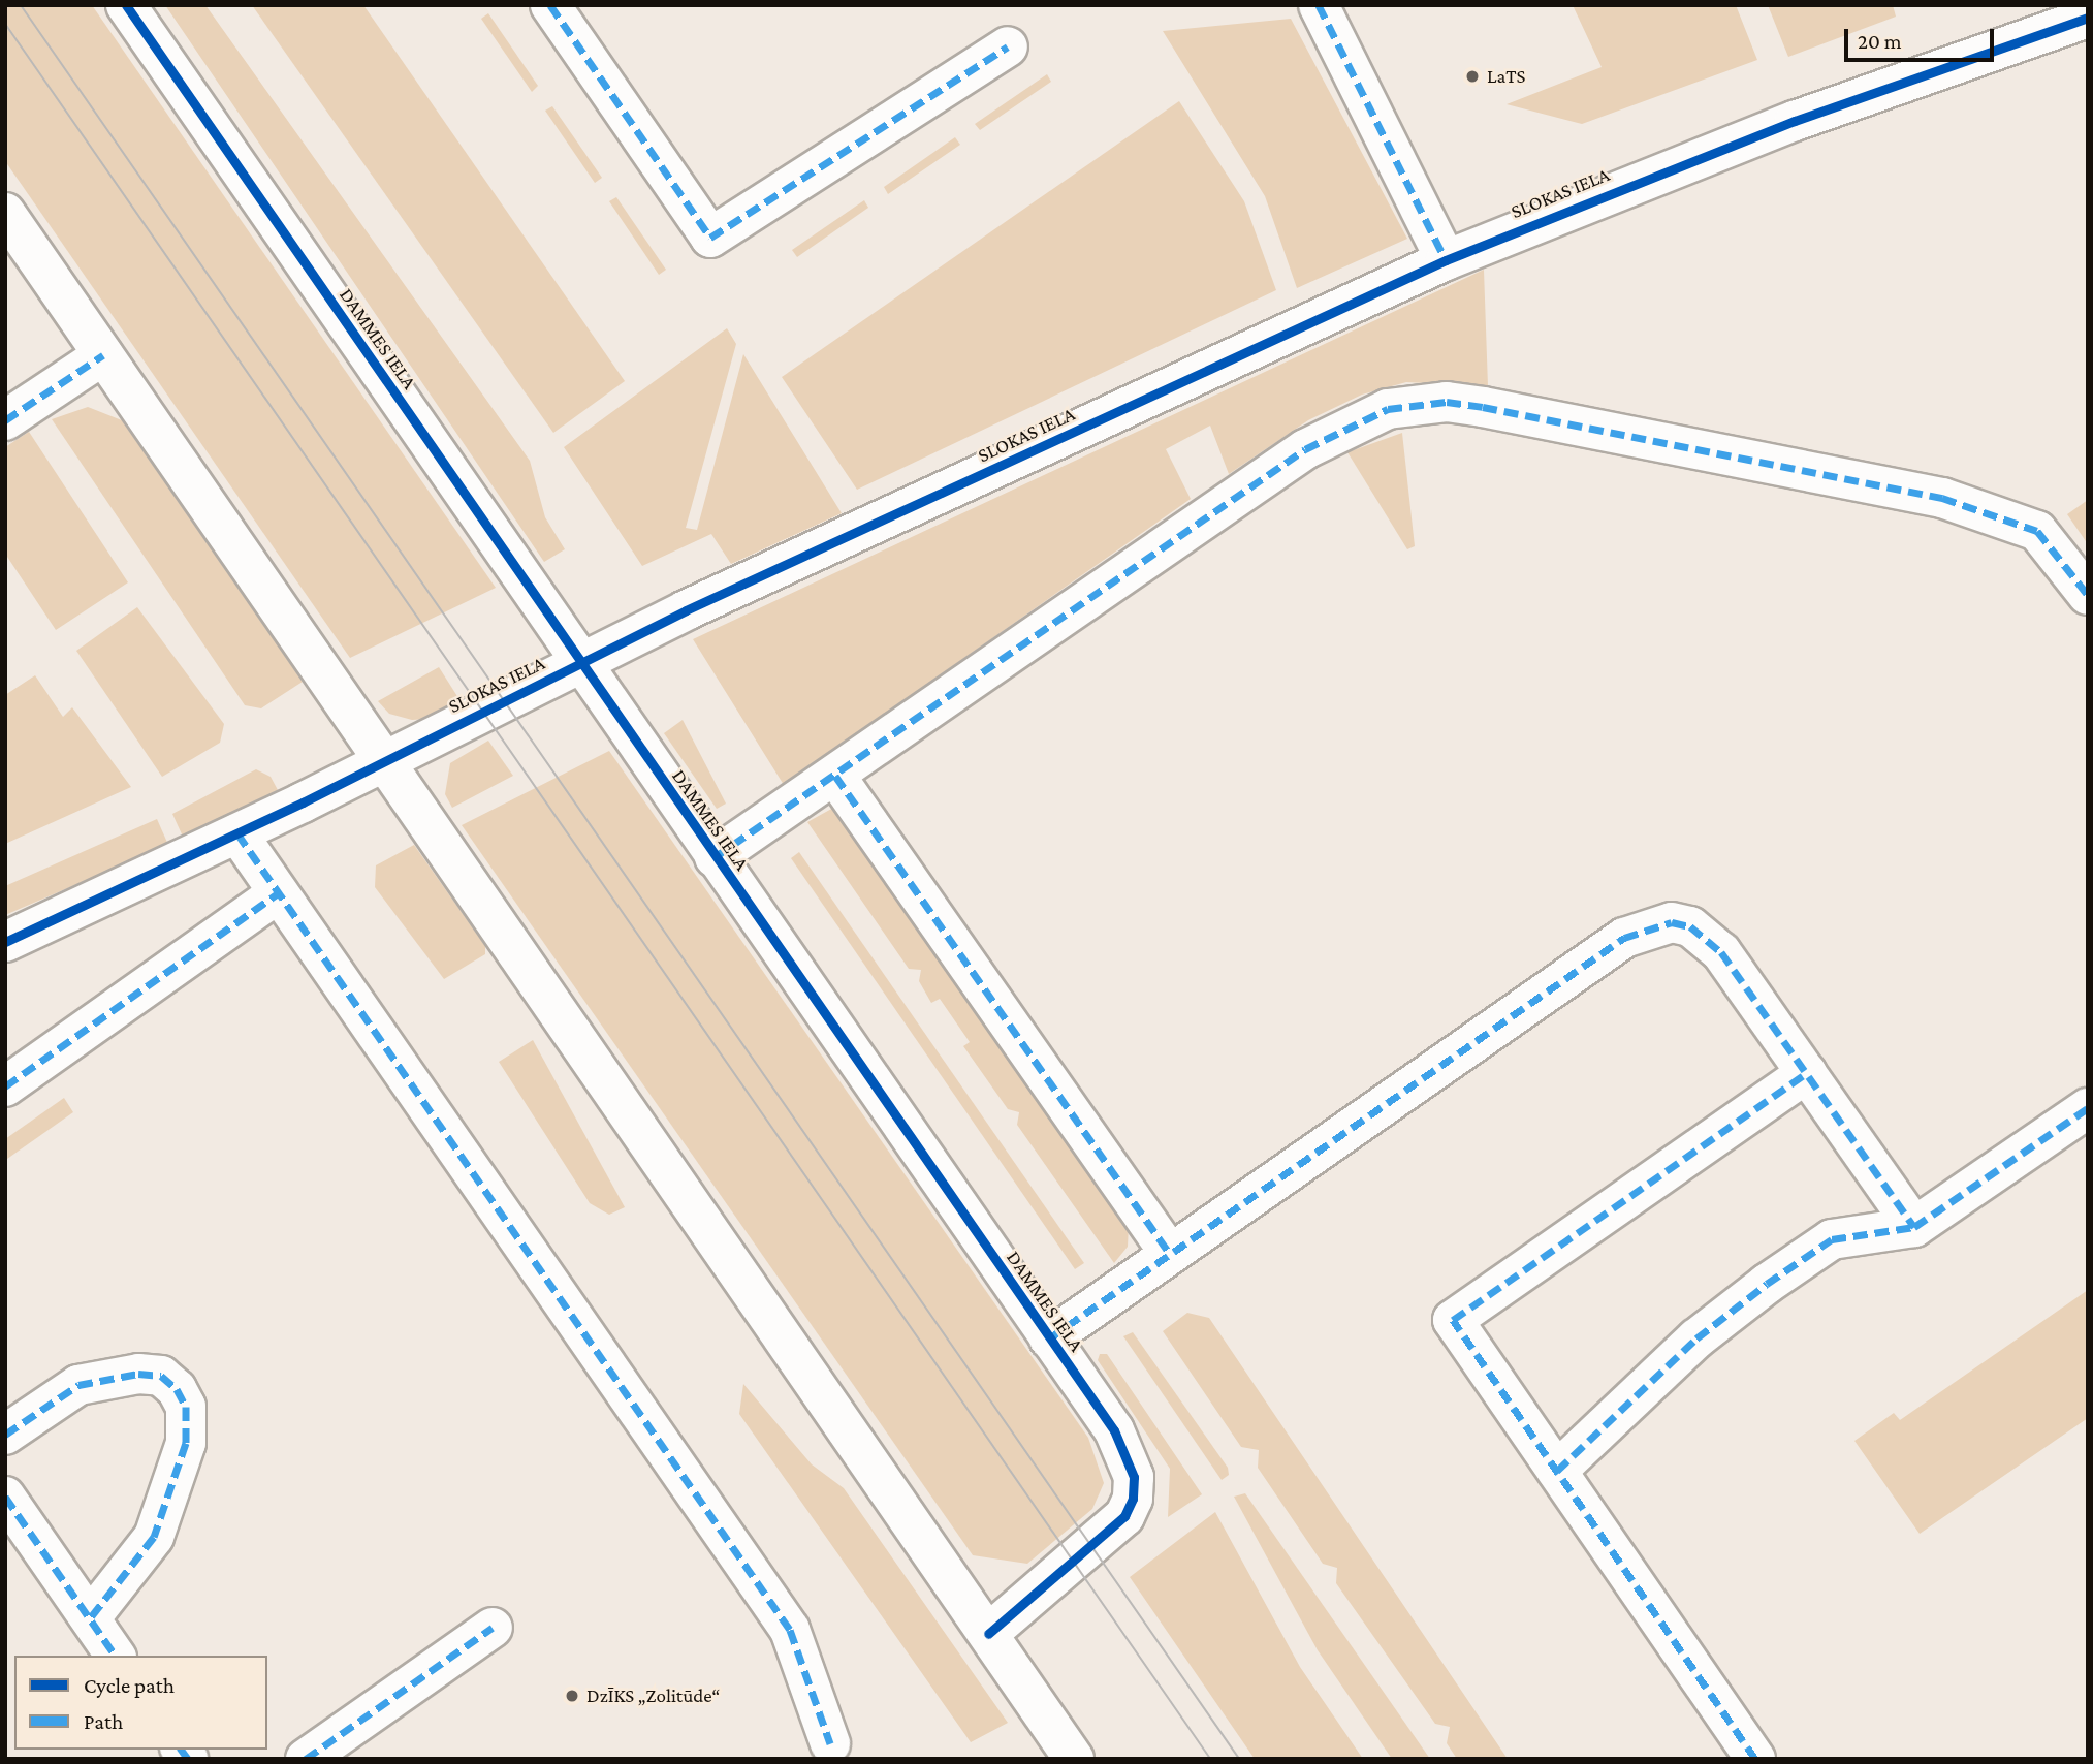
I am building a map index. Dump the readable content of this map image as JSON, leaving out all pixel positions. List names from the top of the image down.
{
  "streets": {
    "street": ["SLOKAS IELA", "DAMMES IELA"]
  },
  "crossings": [
    ["SLOKAS IELA", "DAMMES IELA"]
  ],
  "places": ["LaTS", "DzĪKS „Zolitūde“"],
  "legend": ["Cycle path", "Path"],
  "scale_bar": "20 m"
}
